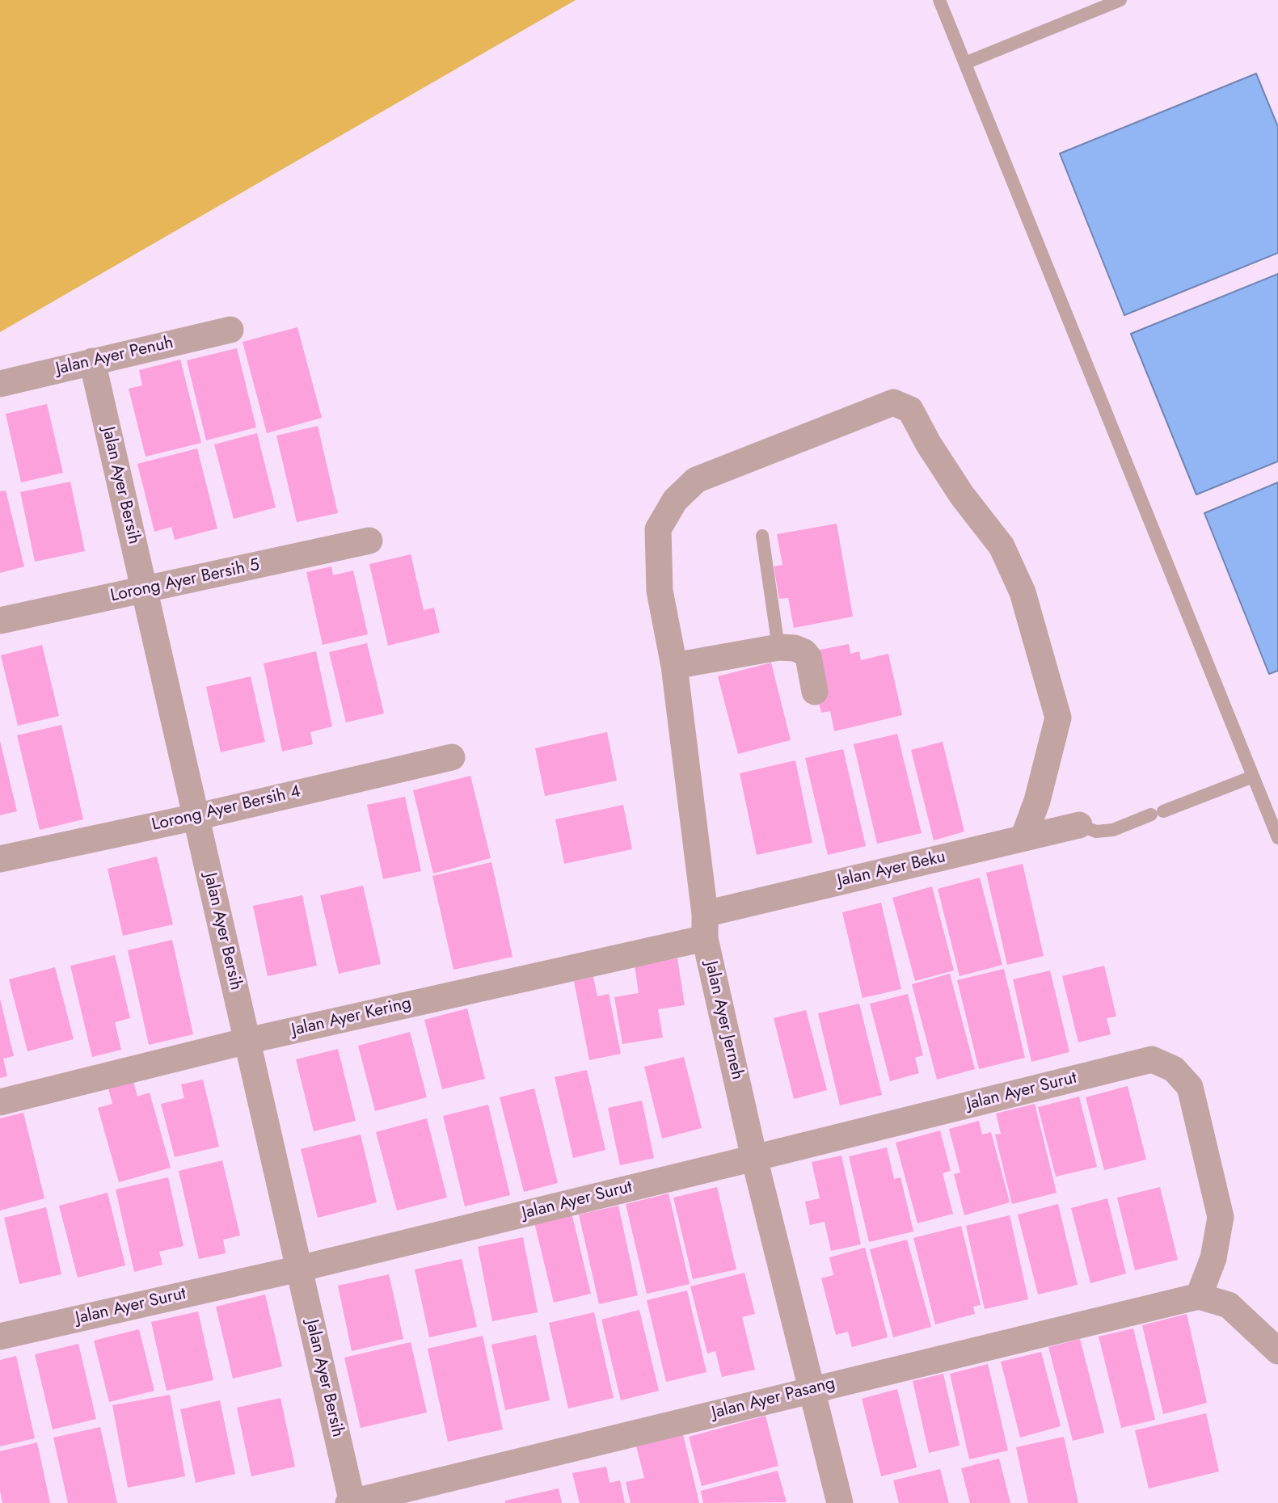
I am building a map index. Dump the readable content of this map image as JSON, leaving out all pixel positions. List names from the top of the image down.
{
  "streets": {
    "street": [
      "Jalan Ayer Penuh",
      "Jalan Ayer Bersih",
      "Lorong Ayer Bersih 5",
      "Lorong Ayer Bersih 4",
      "Jalan Ayer Beku",
      "Jalan Ayer Kering",
      "Jalan Ayer Jerneh",
      "Jalan Ayer Surut",
      "Jalan Ayer Pasang"
    ]
  },
  "crossings": [
    ["Jalan Ayer Penuh", "Jalan Ayer Bersih"],
    ["Jalan Ayer Bersih", "Lorong Ayer Bersih 5"],
    ["Jalan Ayer Bersih", "Lorong Ayer Bersih 4"],
    ["Jalan Ayer Bersih", "Jalan Ayer Kering"],
    ["Jalan Ayer Bersih", "Jalan Ayer Surut"],
    ["Jalan Ayer Bersih", "Jalan Ayer Pasang"],
    ["Jalan Ayer Beku", "Jalan Ayer Kering"],
    ["Jalan Ayer Beku", "Jalan Ayer Jerneh"],
    ["Jalan Ayer Kering", "Jalan Ayer Jerneh"],
    ["Jalan Ayer Jerneh", "Jalan Ayer Surut"],
    ["Jalan Ayer Jerneh", "Jalan Ayer Pasang"],
    ["Jalan Ayer Surut", "Jalan Ayer Pasang"]
  ]
}
